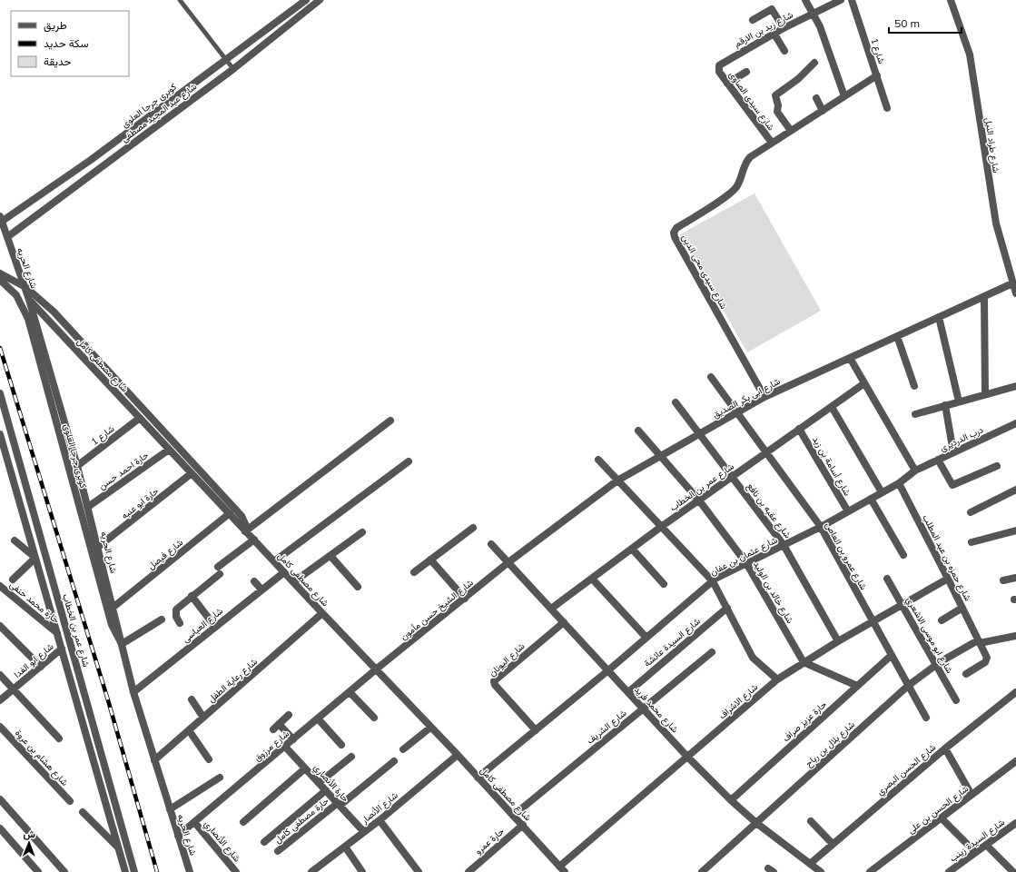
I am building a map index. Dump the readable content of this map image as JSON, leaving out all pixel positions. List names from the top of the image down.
{
  "streets": {
    "street": [
      "شارع زيد بن الارقم",
      "شارع 1",
      "شارع سيدى الصاوى",
      "كوبرى جرجا العلوى",
      "شارع عبد المجيد مصطفى",
      "شارع طراد النيل",
      "شارع الحريه",
      "شارع سيدى محى الدين",
      "شارع مصطفى كامل",
      "شارع ابى بكر الصديق",
      "درب الدرديرى",
      "شارع أسامة بن زيد",
      "حارة احمد حسن",
      "شارع عمر بن الخطاب",
      "حارة ابو عنبه",
      "شارع عقبه بن نافع",
      "شارع فيصل",
      "شارع عثمان بن عفان",
      "شارع عمرو بن العاص",
      "شارع حمزه بن عبد المطلب",
      "شارع خالد بن الوليد",
      "حارة محمد حنفى",
      "شارع الشيخ حسن مأمون",
      "شارع العباسى",
      "شارع ابو موسى الاشعري",
      "شارع السيدة عائشة",
      "شارع اليونان",
      "شارع ابو الفدا",
      "شارع رعاية الطفل",
      "شارع الاشراف",
      "شارع محمد فريد",
      "حارة عزيز صراف",
      "شارع الشريف",
      "شارع بلال بن رباح",
      "شارع مرزوق",
      "شارع هشام بن عروة",
      "شارع الحسن البصري",
      "حارة الأنصاري",
      "شارع الأنصار",
      "شارع الحسن بن على",
      "حارة مصطفى كامل",
      "شارع السيدة زينب",
      "شارع الأنصاري",
      "حارة عمرو"
    ]
  },
  "crossings": [
    ["شارع زيد بن الارقم", "شارع سيدى الصاوى"],
    ["شارع 1", "شارع الحريه"],
    ["شارع 1", "شارع سيدى محى الدين"],
    ["شارع 1", "شارع مصطفى كامل"],
    ["شارع سيدى الصاوى", "شارع سيدى محى الدين"],
    ["كوبرى جرجا العلوى", "شارع الحريه"],
    ["شارع عبد المجيد مصطفى", "شارع الحريه"],
    ["شارع طراد النيل", "شارع ابى بكر الصديق"],
    ["شارع الحريه", "شارع مصطفى كامل"],
    ["شارع الحريه", "حارة احمد حسن"],
    ["شارع الحريه", "حارة ابو عنبه"],
    ["شارع الحريه", "شارع فيصل"],
    ["شارع الحريه", "شارع العباسى"],
    ["شارع الحريه", "شارع رعاية الطفل"],
    ["شارع الحريه", "شارع مرزوق"],
    ["شارع سيدى محى الدين", "شارع ابى بكر الصديق"],
    ["شارع مصطفى كامل", "حارة احمد حسن"],
    ["شارع مصطفى كامل", "حارة ابو عنبه"],
    ["شارع مصطفى كامل", "شارع فيصل"],
    ["شارع مصطفى كامل", "شارع عثمان بن عفان"],
    ["شارع مصطفى كامل", "شارع الشيخ حسن مأمون"],
    ["شارع مصطفى كامل", "شارع العباسى"],
    ["شارع مصطفى كامل", "شارع رعاية الطفل"],
    ["شارع مصطفى كامل", "شارع الاشراف"],
    ["شارع مصطفى كامل", "شارع الشريف"],
    ["شارع مصطفى كامل", "شارع مرزوق"],
    ["شارع مصطفى كامل", "شارع الأنصار"],
    ["شارع مصطفى كامل", "حارة عمرو"],
    ["شارع ابى بكر الصديق", "شارع عقبه بن نافع"],
    ["شارع ابى بكر الصديق", "شارع عمرو بن العاص"],
    ["شارع ابى بكر الصديق", "شارع خالد بن الوليد"],
    ["شارع ابى بكر الصديق", "شارع الشيخ حسن مأمون"],
    ["شارع ابى بكر الصديق", "شارع محمد فريد"],
    ["درب الدرديرى", "شارع عثمان بن عفان"],
    ["شارع أسامة بن زيد", "شارع عمر بن الخطاب"],
    ["شارع أسامة بن زيد", "شارع عثمان بن عفان"],
    ["شارع عمر بن الخطاب", "شارع عقبه بن نافع"],
    ["شارع عمر بن الخطاب", "شارع عمرو بن العاص"],
    ["شارع عمر بن الخطاب", "شارع خالد بن الوليد"],
    ["شارع عمر بن الخطاب", "حارة محمد حنفى"],
    ["شارع عمر بن الخطاب", "شارع ابو الفدا"],
    ["شارع عمر بن الخطاب", "شارع محمد فريد"],
    ["شارع عقبه بن نافع", "شارع عثمان بن عفان"],
    ["شارع عقبه بن نافع", "شارع الاشراف"],
    ["شارع عثمان بن عفان", "شارع عمرو بن العاص"],
    ["شارع عثمان بن عفان", "شارع حمزه بن عبد المطلب"],
    ["شارع عثمان بن عفان", "شارع خالد بن الوليد"],
    ["شارع عثمان بن عفان", "شارع اليونان"],
    ["شارع عثمان بن عفان", "شارع محمد فريد"],
    ["شارع عمرو بن العاص", "شارع الاشراف"],
    ["شارع عمرو بن العاص", "حارة عزيز صراف"],
    ["شارع عمرو بن العاص", "شارع بلال بن رباح"],
    ["شارع حمزه بن عبد المطلب", "شارع الاشراف"],
    ["شارع حمزه بن عبد المطلب", "شارع بلال بن رباح"],
    ["شارع خالد بن الوليد", "شارع الاشراف"],
    ["شارع الشيخ حسن مأمون", "شارع محمد فريد"],
    ["شارع الشيخ حسن مأمون", "شارع مرزوق"],
    ["شارع ابو موسى الاشعري", "شارع الاشراف"],
    ["شارع ابو موسى الاشعري", "شارع بلال بن رباح"],
    ["شارع السيدة عائشة", "شارع محمد فريد"],
    ["شارع اليونان", "شارع محمد فريد"],
    ["شارع الاشراف", "شارع محمد فريد"],
    ["شارع محمد فريد", "حارة عزيز صراف"],
    ["شارع محمد فريد", "شارع الشريف"],
    ["شارع محمد فريد", "شارع بلال بن رباح"],
    ["شارع محمد فريد", "شارع الحسن البصري"],
    ["شارع مرزوق", "حارة الأنصاري"],
    ["شارع مرزوق", "شارع الأنصاري"],
    ["حارة الأنصاري", "شارع الأنصار"],
    ["حارة الأنصاري", "حارة مصطفى كامل"]
  ],
  "legend": ["طريق", "سكة حديد", "حديقة"],
  "scale_bar": "50 m",
  "north": "top"
}
